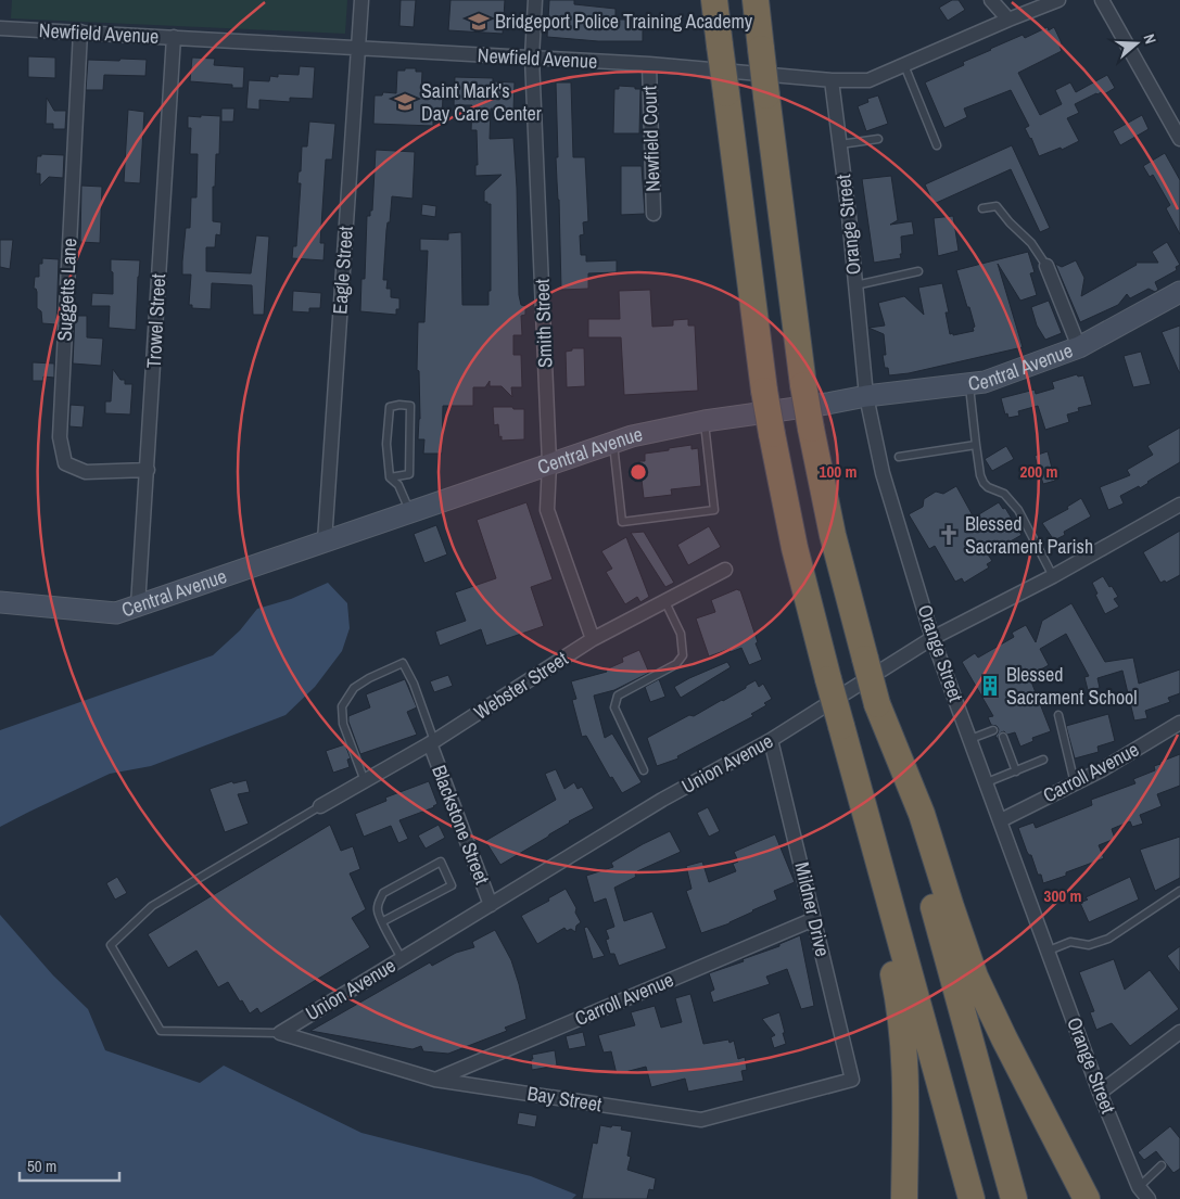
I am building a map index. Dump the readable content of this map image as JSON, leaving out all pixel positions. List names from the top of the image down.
{
  "streets": {
    "street": [
      "Newfield Avenue",
      "Newfield Court",
      "Orange Street",
      "Eagle Street",
      "Suggetts Lane",
      "Trowel Street",
      "Smith Street",
      "Central Avenue",
      "Webster Street",
      "Union Avenue",
      "Carroll Avenue",
      "Blackstone Street",
      "Mildner Drive",
      "Bay Street"
    ]
  },
  "crossings": [
    ["Newfield Avenue", "Newfield Court"],
    ["Newfield Avenue", "Orange Street"],
    ["Newfield Avenue", "Eagle Street"],
    ["Newfield Avenue", "Suggetts Lane"],
    ["Newfield Avenue", "Trowel Street"],
    ["Newfield Avenue", "Smith Street"],
    ["Orange Street", "Central Avenue"],
    ["Orange Street", "Union Avenue"],
    ["Orange Street", "Carroll Avenue"],
    ["Eagle Street", "Central Avenue"],
    ["Suggetts Lane", "Trowel Street"],
    ["Trowel Street", "Central Avenue"],
    ["Smith Street", "Central Avenue"],
    ["Smith Street", "Webster Street"],
    ["Webster Street", "Blackstone Street"],
    ["Union Avenue", "Blackstone Street"],
    ["Union Avenue", "Mildner Drive"],
    ["Union Avenue", "Bay Street"],
    ["Carroll Avenue", "Mildner Drive"],
    ["Carroll Avenue", "Bay Street"],
    ["Mildner Drive", "Bay Street"]
  ],
  "places": {
    "school or university": ["Bridgeport Police Training Academy", "Saint Mark's Day Care Center"],
    "church": ["Blessed Sacrament Parish"],
    "building": ["Blessed Sacrament School"]
  },
  "scale_bar": "50 m",
  "north": "right",
  "rings": ["100 m", "200 m", "300 m"]
}
